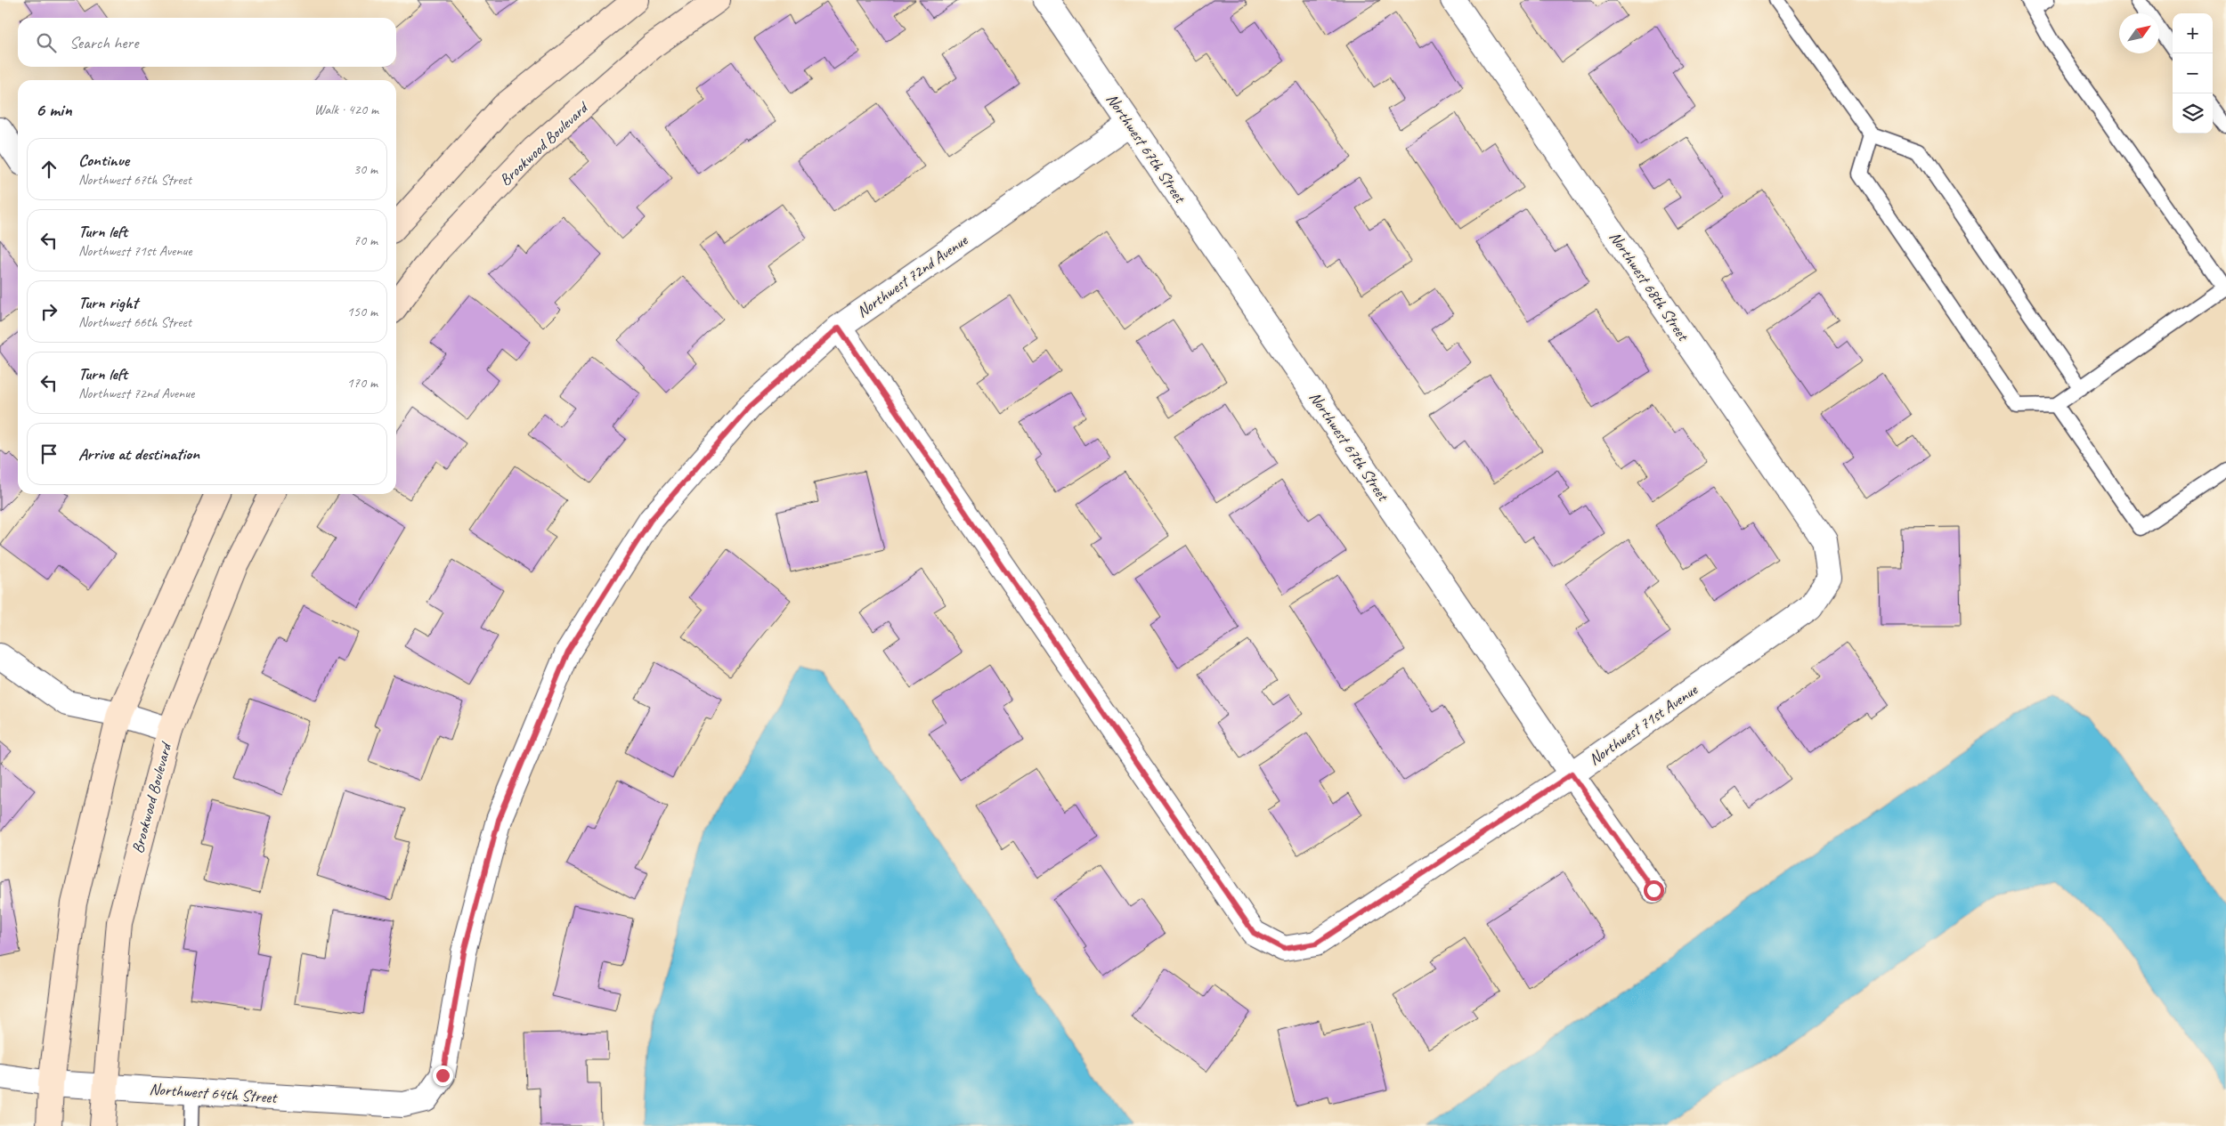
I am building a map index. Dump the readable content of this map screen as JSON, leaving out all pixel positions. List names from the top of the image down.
{
  "streets": {
    "street": [
      "Brookwood Boulevard",
      "Northwest 67th Street",
      "Northwest 72nd Avenue",
      "Northwest 68th Street",
      "Northwest 71st Avenue",
      "Northwest 64th Street"
    ]
  },
  "crossings": [
    ["Brookwood Boulevard", "Northwest 64th Street"],
    ["Northwest 67th Street", "Northwest 72nd Avenue"],
    ["Northwest 67th Street", "Northwest 71st Avenue"],
    ["Northwest 72nd Avenue", "Northwest 71st Avenue"],
    ["Northwest 72nd Avenue", "Northwest 64th Street"],
    ["Northwest 68th Street", "Northwest 71st Avenue"]
  ],
  "north": "top right",
  "page": {
    "map_buttons": ["+", "−"],
    "search": "Search here",
    "heading": ["6 min", "Walk · 420 m"],
    "list": [
      ["Continue", "Northwest 67th Street", "30 m"],
      ["Turn left", "Northwest 71st Avenue", "70 m"],
      ["Turn right", "Northwest 66th Street", "150 m"],
      ["Turn left", "Northwest 72nd Avenue", "170 m"],
      "Arrive at destination"
    ]
  }
}
